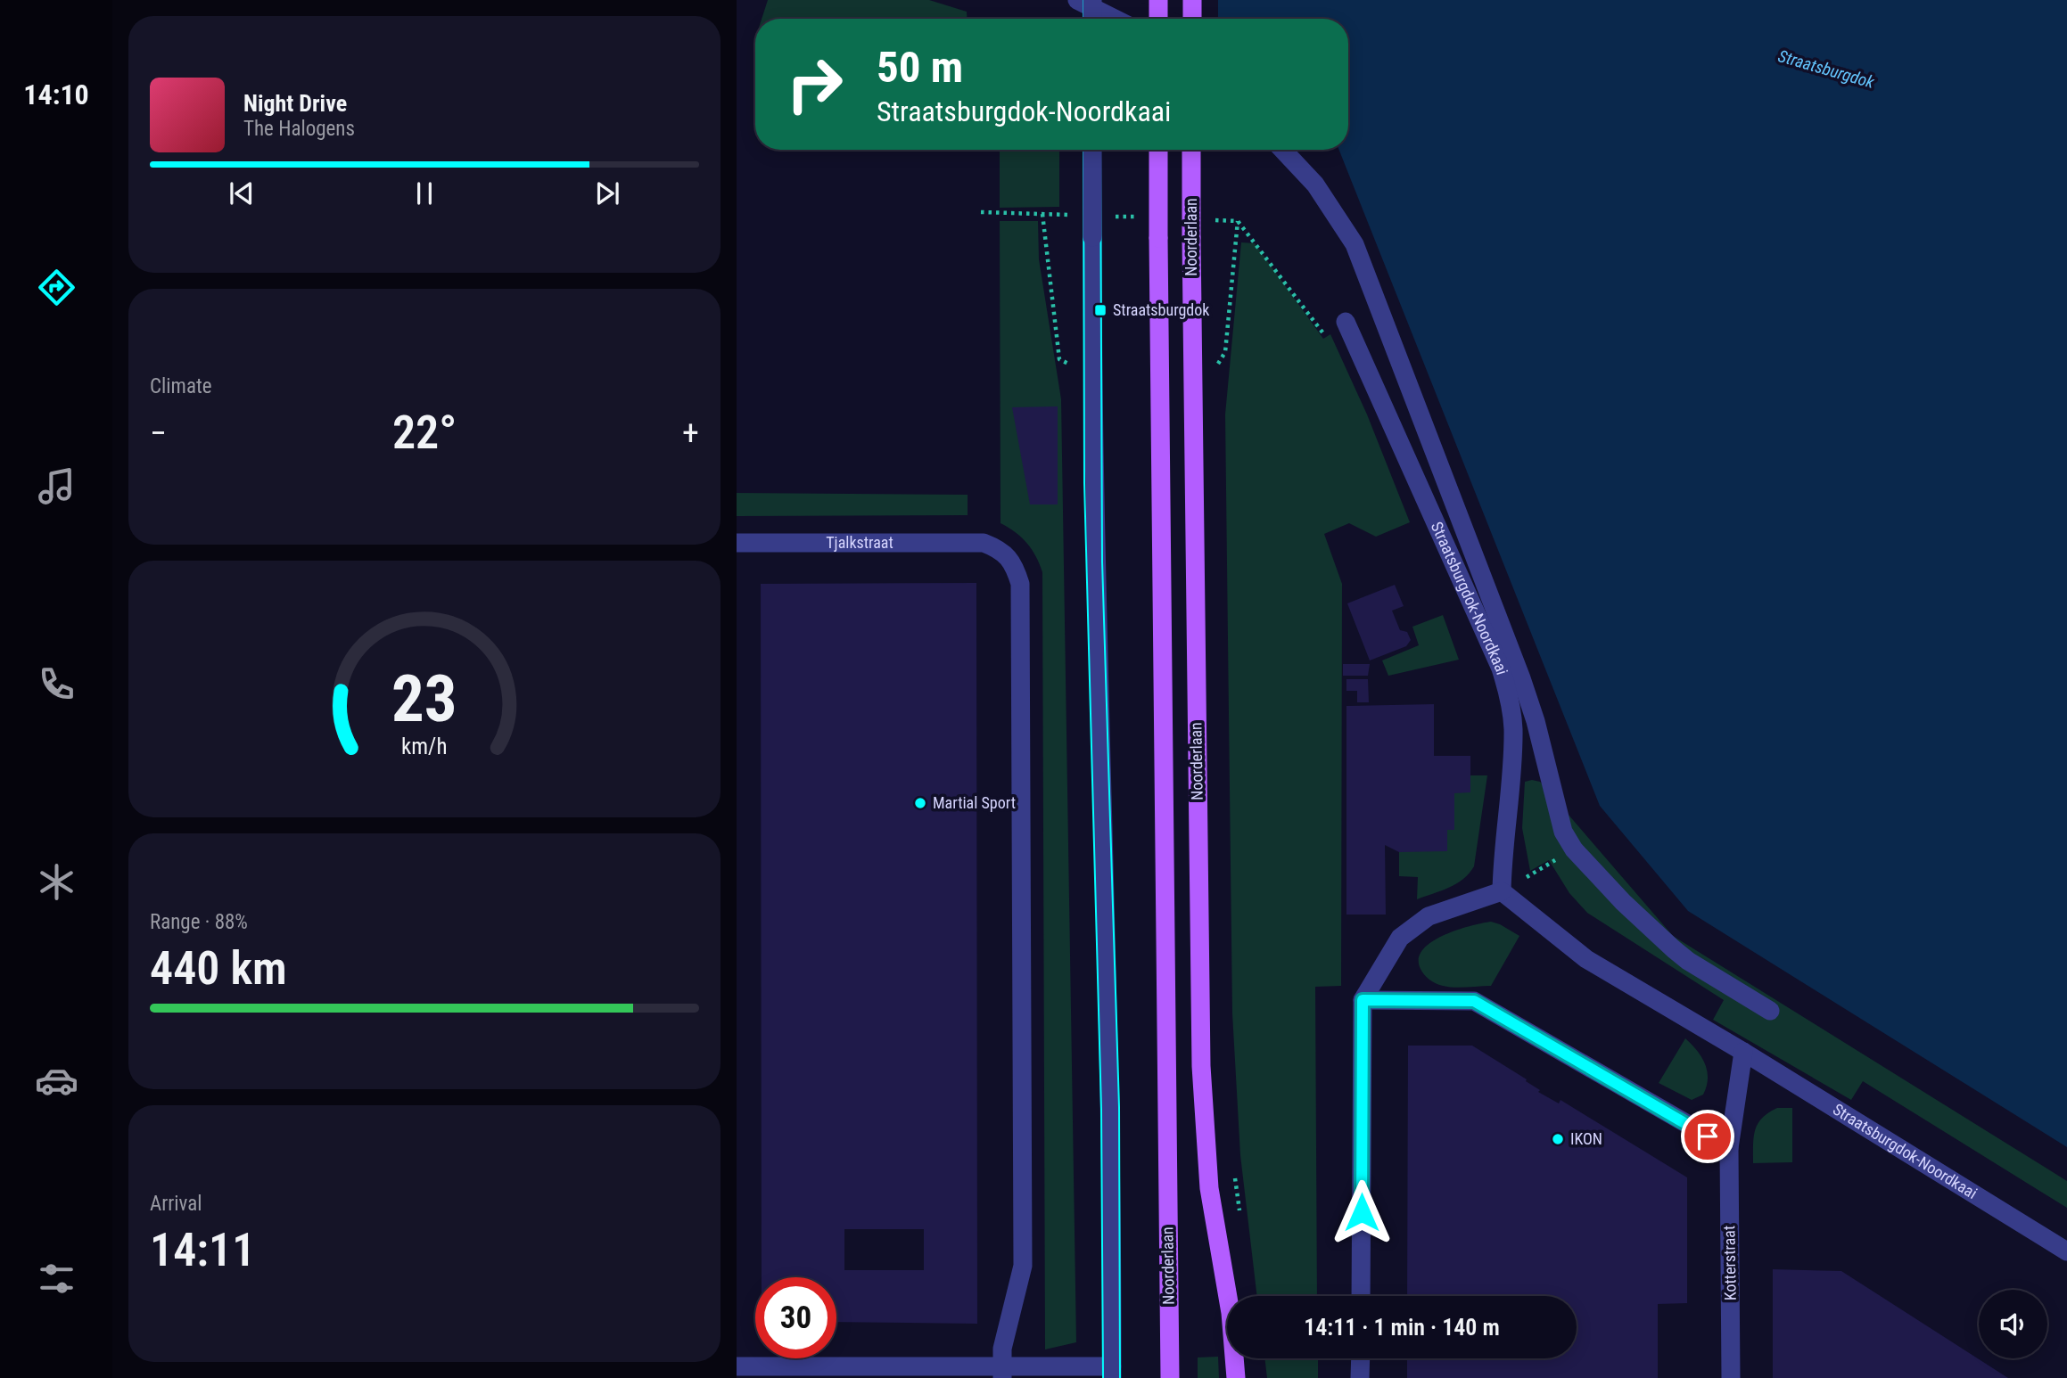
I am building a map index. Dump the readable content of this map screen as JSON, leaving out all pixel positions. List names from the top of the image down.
{
  "streets": {
    "main road": ["Noorderlaan"],
    "street": ["Tjalkstraat", "Straatsburgdok-Noordkaai", "Kotterstraat"]
  },
  "water": ["Straatsburgdok"],
  "places": {
    "transit": ["Straatsburgdok"],
    "other": ["Martial Sport", "IKON"]
  },
  "page": {
    "tabs": "14:10",
    "turn": ["50 m", "Straatsburgdok-Noordkaai"],
    "song": ["Night Drive", "The Halogens"],
    "tile": [
      "Climate",
      ["Range · 88%", "440 km"],
      ["Arrival", "14:11"]
    ],
    "heat": ["−", "22°", "+"],
    "limit": "30",
    "trip": "14:11 · 1 min · 140 m",
    "gauge": ["23", "km/h"]
  }
}
